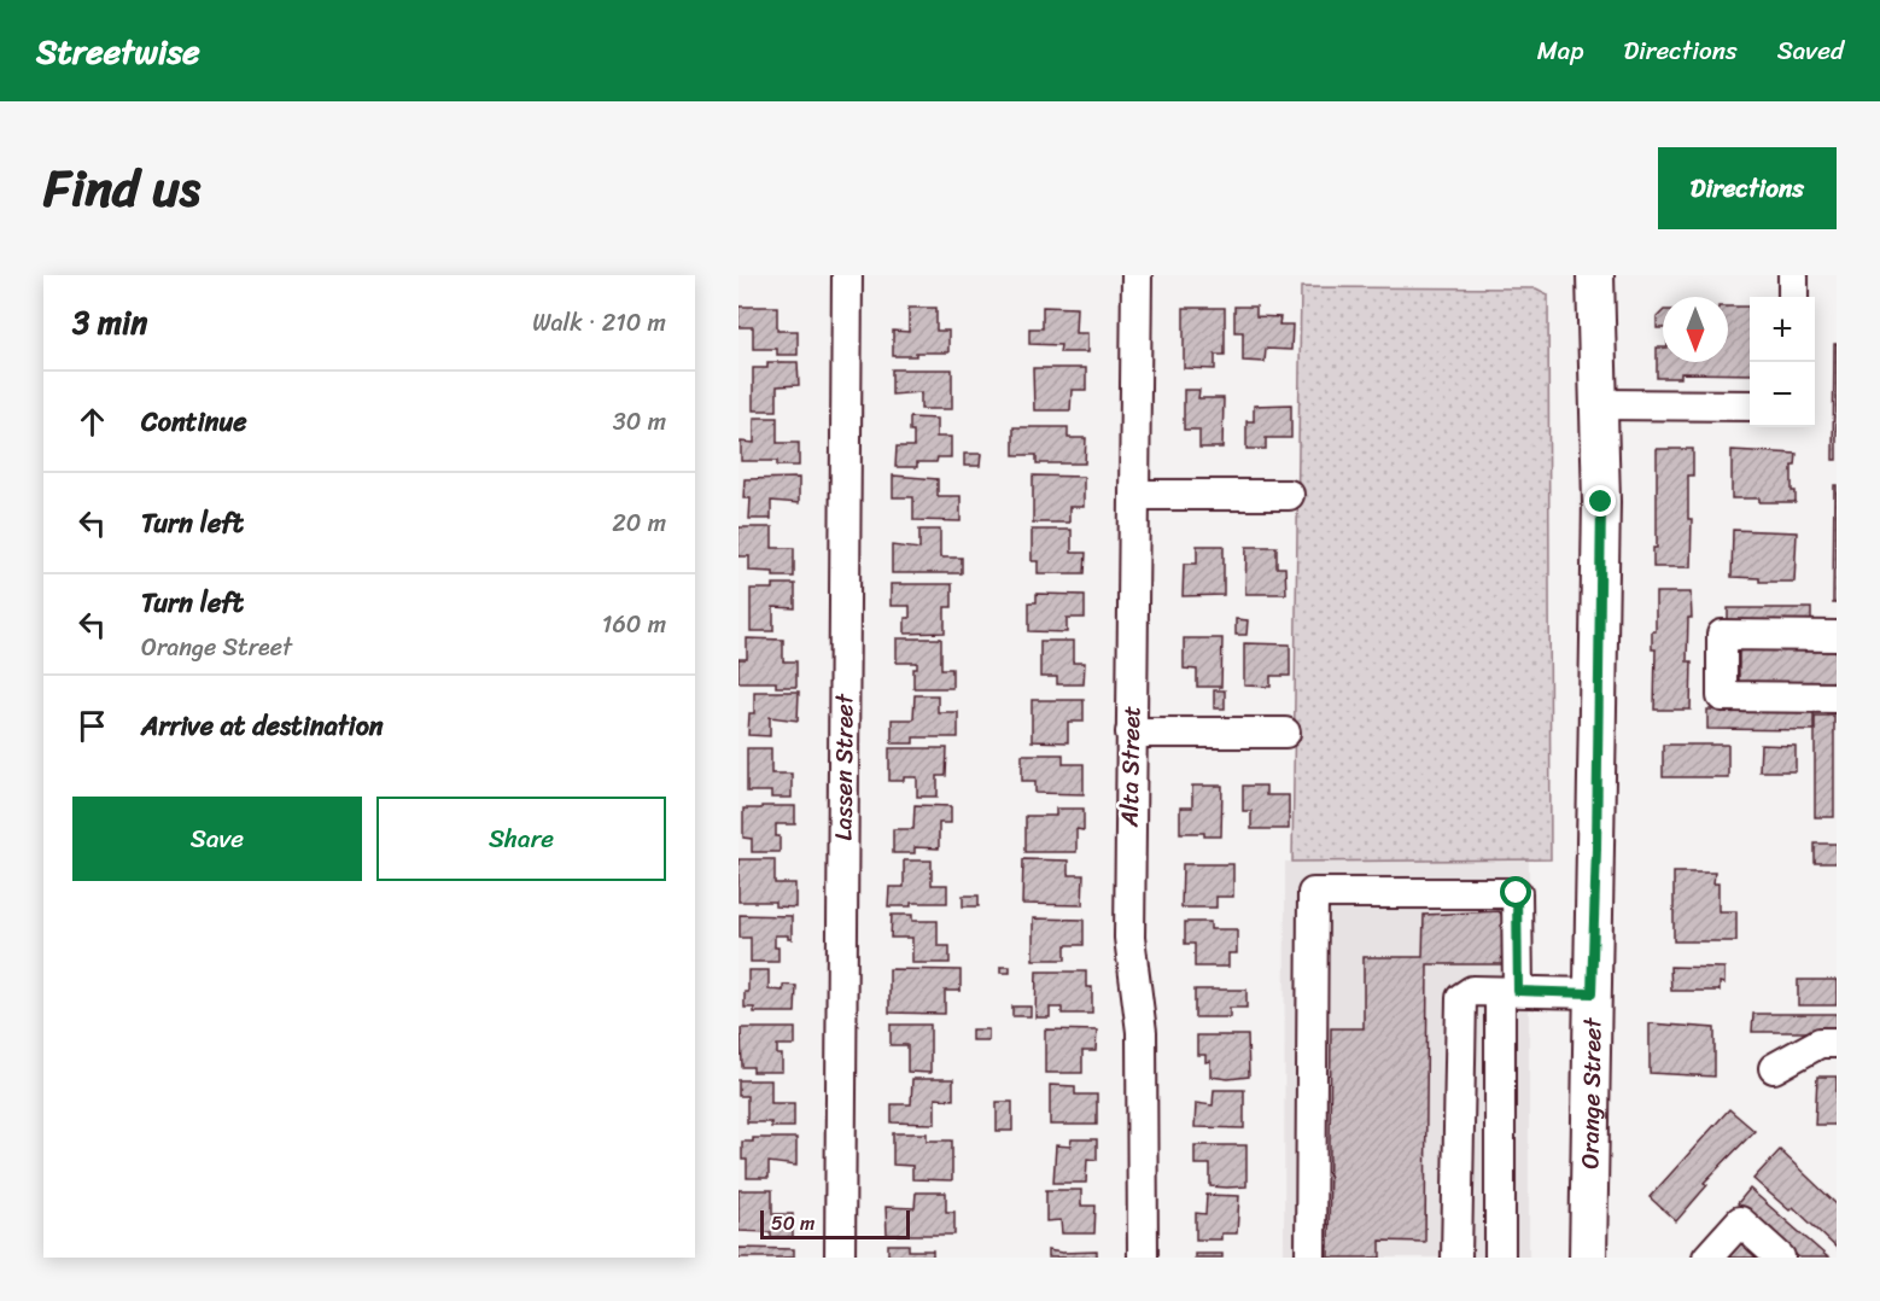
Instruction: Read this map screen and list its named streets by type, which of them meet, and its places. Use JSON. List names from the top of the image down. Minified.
{"streets":{"main road":["Orange Street"],"street":["Lassen Street","Alta Street"]},"scale_bar":"50 m","north":"bottom","page":{"header":"Streetwise","nav":["Map","Directions","Saved"],"title":"Find us","buttons":["Directions",["Save","Share"]],"heading":["3 min","Walk · 210 m"],"map_buttons":["+","−"],"list":[["Continue","30 m"],["Turn left","20 m"],["Turn left","Orange Street","160 m"],"Arrive at destination"],"scale":"50 m"}}
